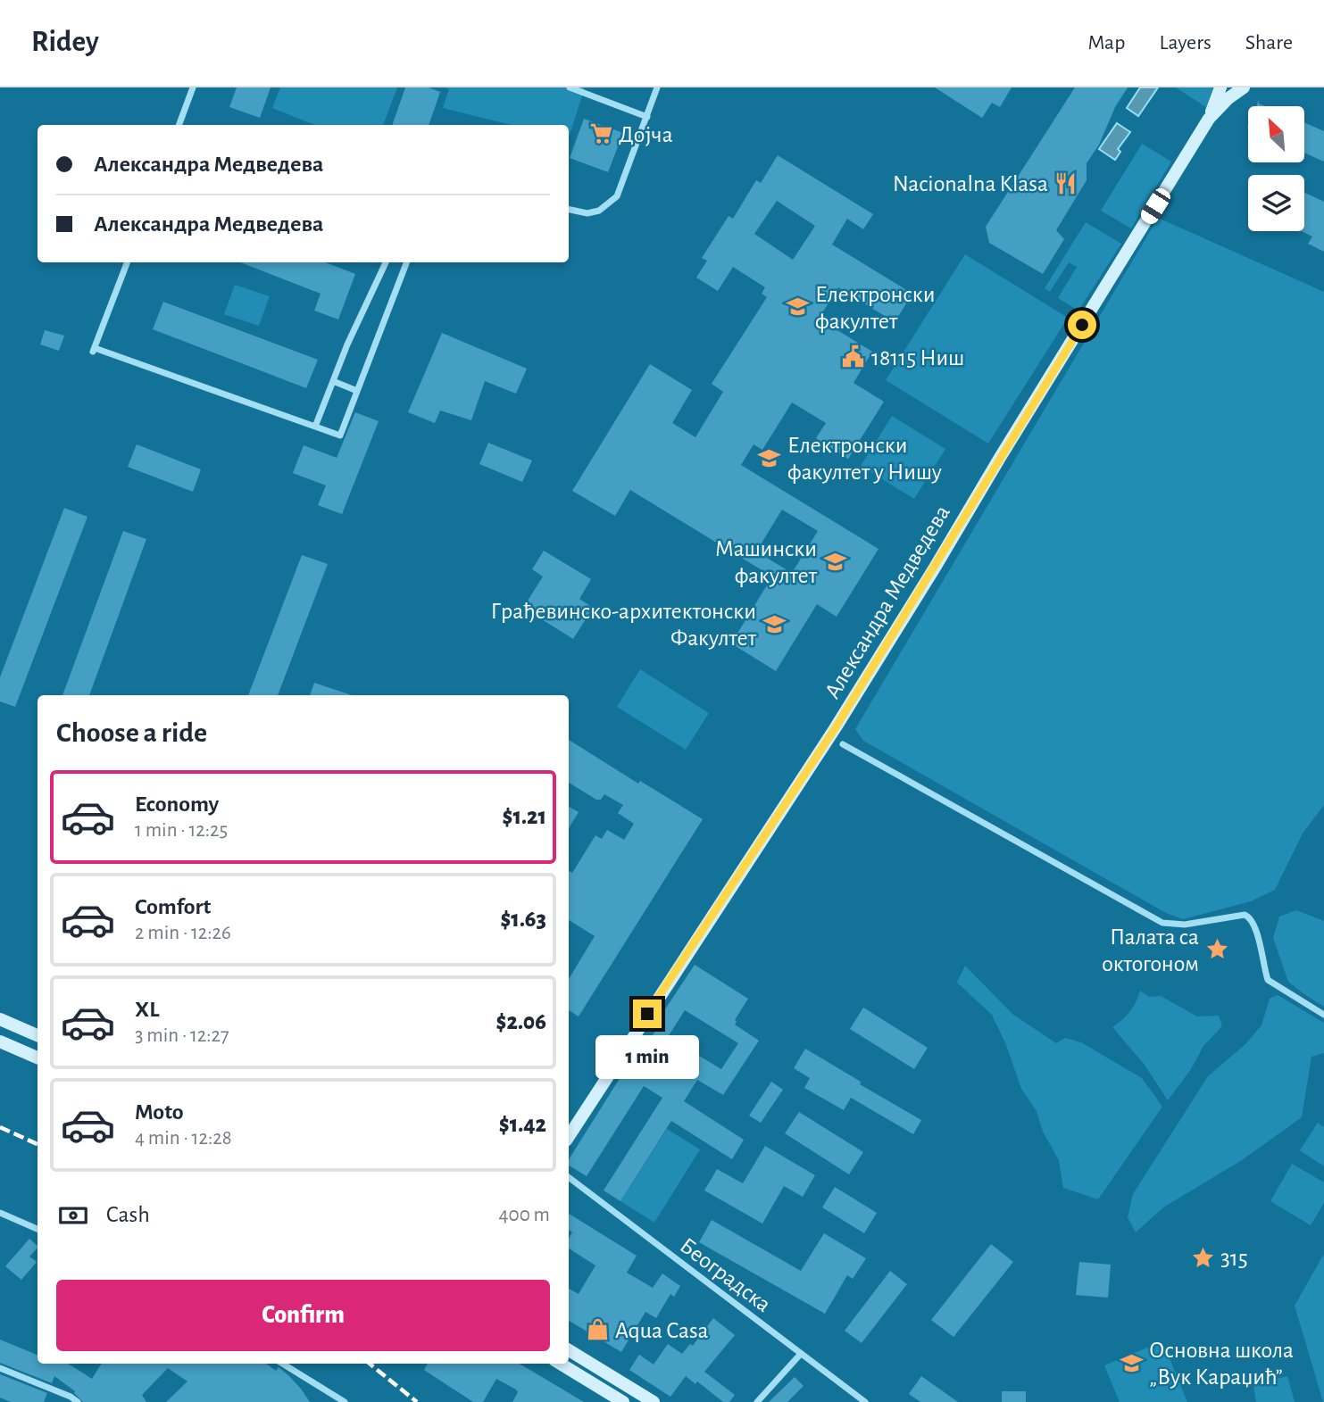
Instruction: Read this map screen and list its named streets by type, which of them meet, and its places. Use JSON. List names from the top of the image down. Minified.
{"streets":{"main road":["Александра Медведева"],"street":["Београдска"]},"places":{"supermarket":["Дојча"],"restaurant":["Nacionalna Klasa"],"school or university":["Електронски факултет","Електронски факултет у Нишу","Машински факултет","Грађевинско-архитектонски Факултет","Основна школа „Вук Караџић”"],"public building":["18115 Ниш"],"place":["Палата са октогоном","315"],"shop":["Aqua Casa"]},"north":"top left","page":{"header":"Ridey","nav":["Map","Layers","Share"],"banner":["Александра Медведева","Александра Медведева"],"heading":"Choose a ride","list":[{"name":"Economy","note":"1 min · 12:25","value":"$1.21"},{"name":"Comfort","note":"2 min · 12:26","value":"$1.63"},{"name":"XL","note":"3 min · 12:27","value":"$2.06"},{"name":"Moto","note":"4 min · 12:28","value":"$1.42"}],"bubble":"1 min","pay":["Cash","400 m"],"buttons":"Confirm"}}
